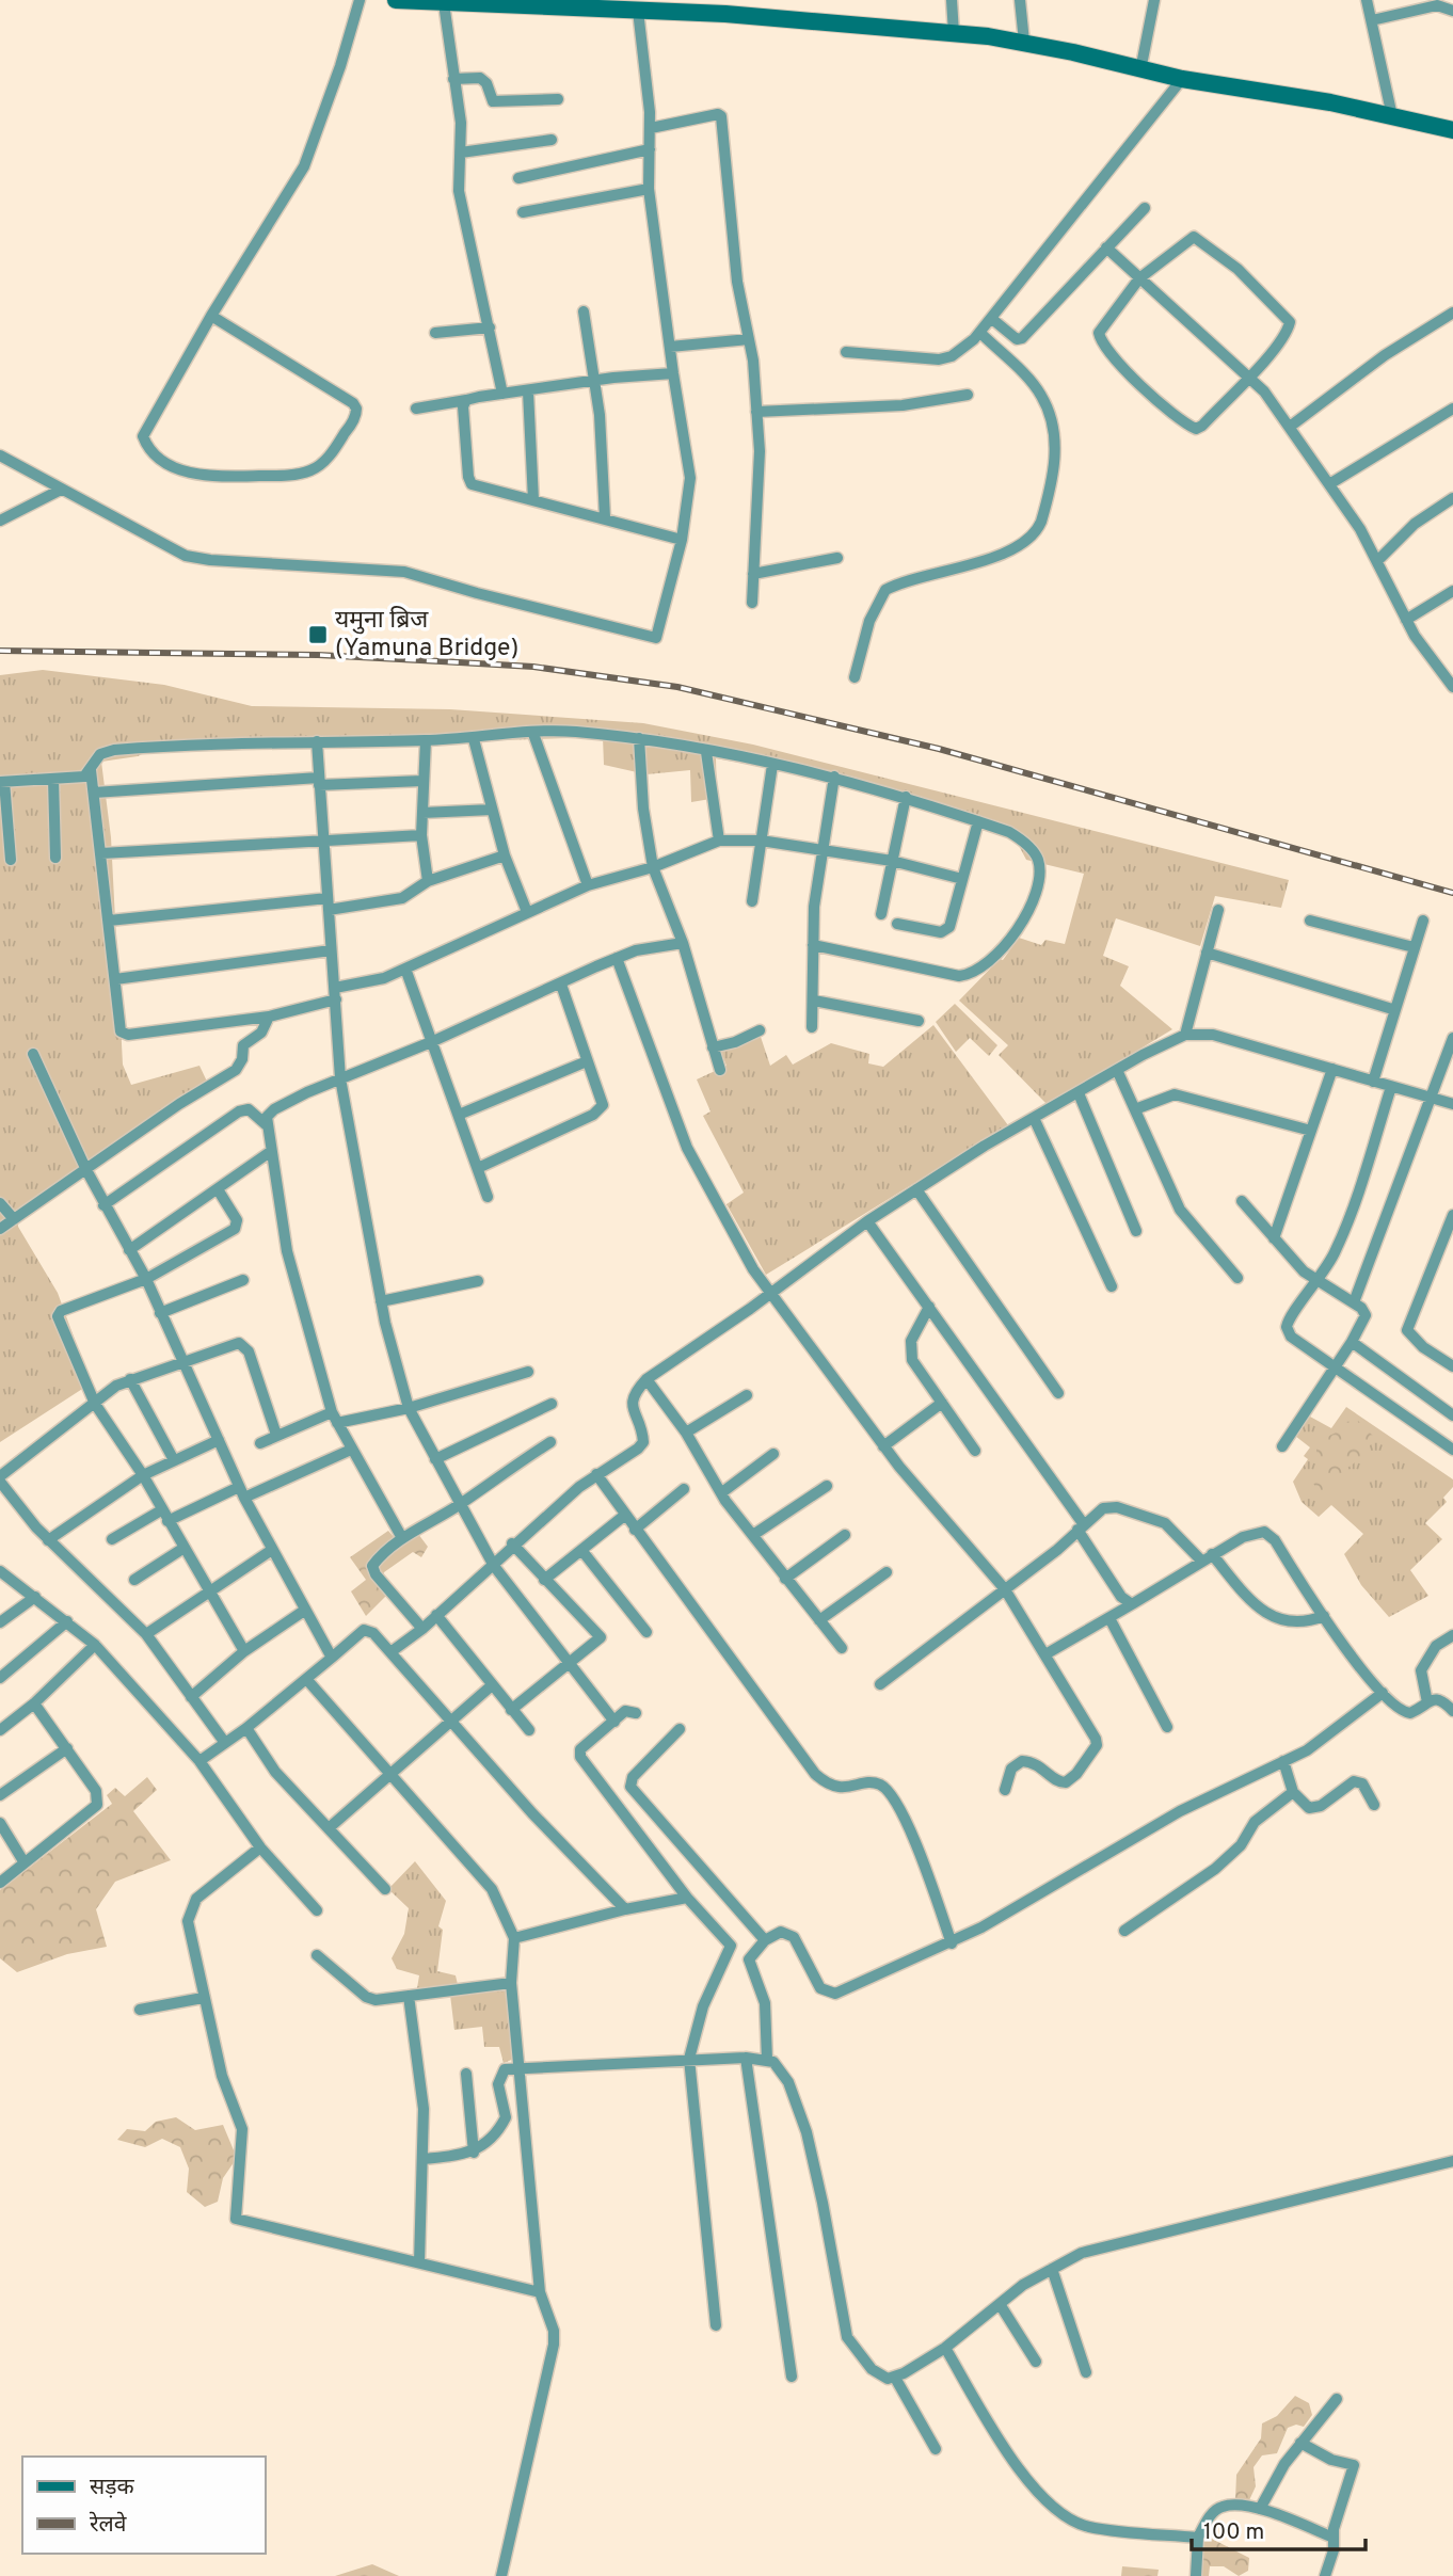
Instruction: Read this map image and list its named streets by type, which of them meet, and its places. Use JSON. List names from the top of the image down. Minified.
{"places":{"transit":["यमुना ब्रिज (Yamuna Bridge)"]},"legend":["सड़क","रेलवे"],"scale_bar":"100 m"}
